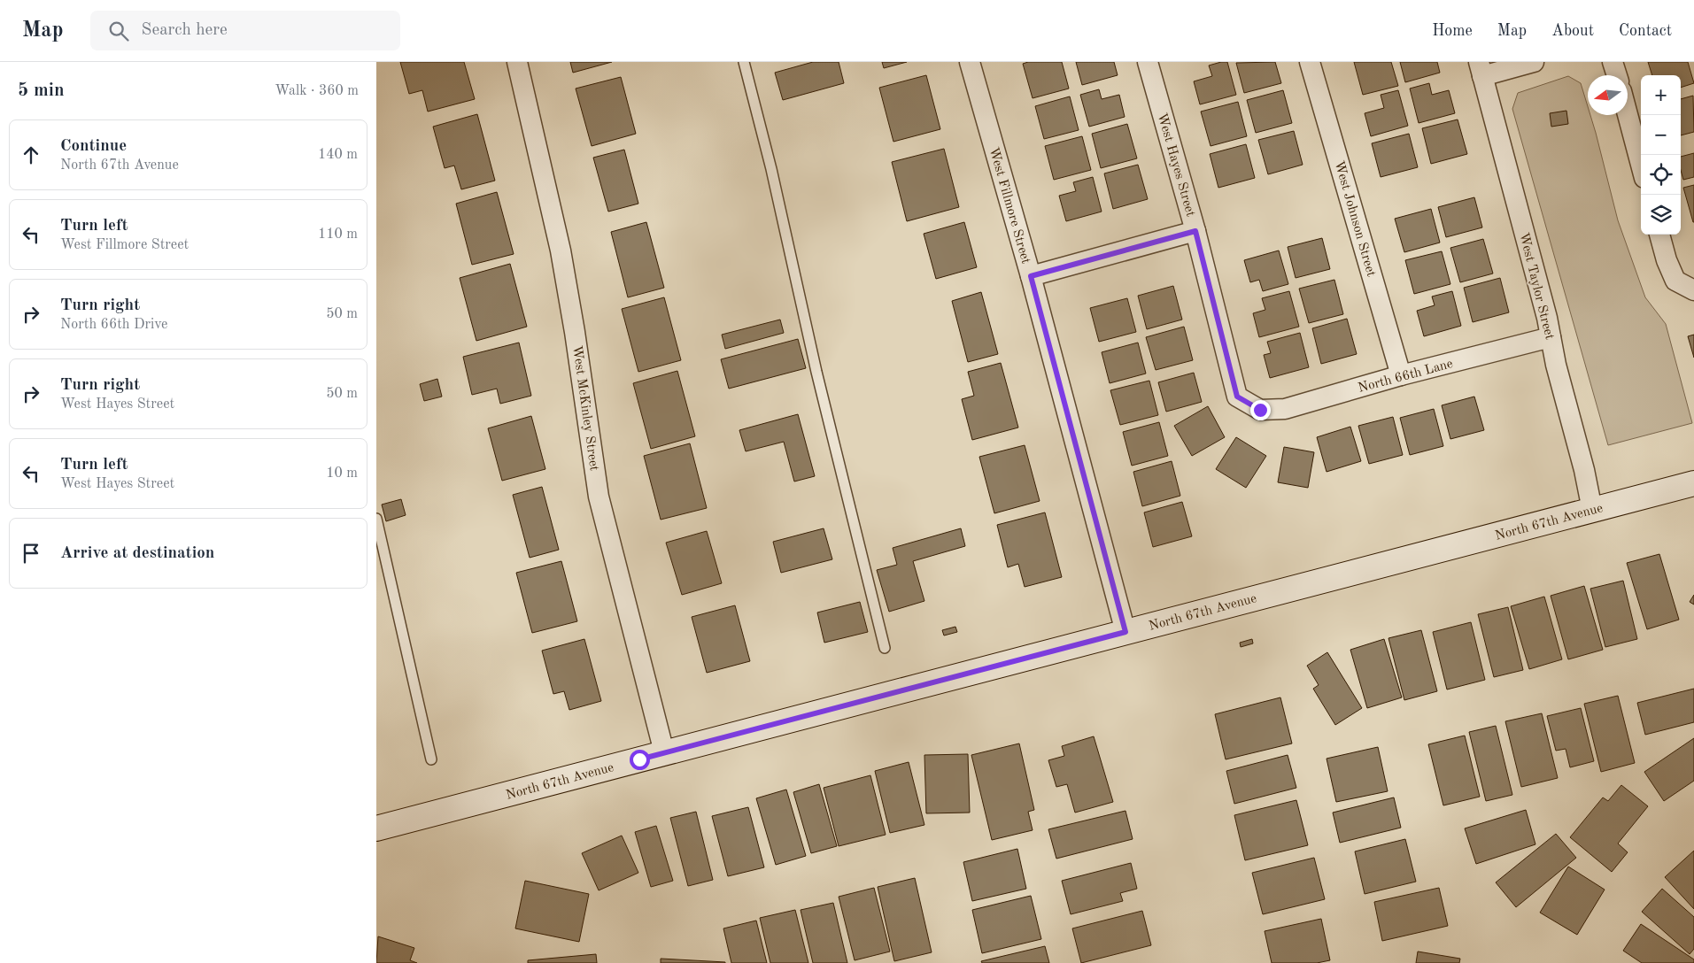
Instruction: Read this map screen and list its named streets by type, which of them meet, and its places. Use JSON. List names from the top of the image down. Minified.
{"streets":{"main road":["North 67th Avenue"],"street":["West Hayes Street","West Fillmore Street","West Johnson Street","West Taylor Street","North 66th Lane","West McKinley Street"]},"crossings":[["West Hayes Street","North 66th Lane"],["West Fillmore Street","North 67th Avenue"],["West Johnson Street","North 66th Lane"],["West Taylor Street","North 66th Lane"],["West Taylor Street","North 67th Avenue"],["West McKinley Street","North 67th Avenue"]],"north":"left","page":{"header":"Map","search":"Search here","nav":["Home","Map","About","Contact"],"heading":["5 min","Walk · 360 m"],"map_buttons":["+","−"],"list":[["Continue","North 67th Avenue","140 m"],["Turn left","West Fillmore Street","110 m"],["Turn right","North 66th Drive","50 m"],["Turn right","West Hayes Street","50 m"],["Turn left","West Hayes Street","10 m"],"Arrive at destination"]}}
